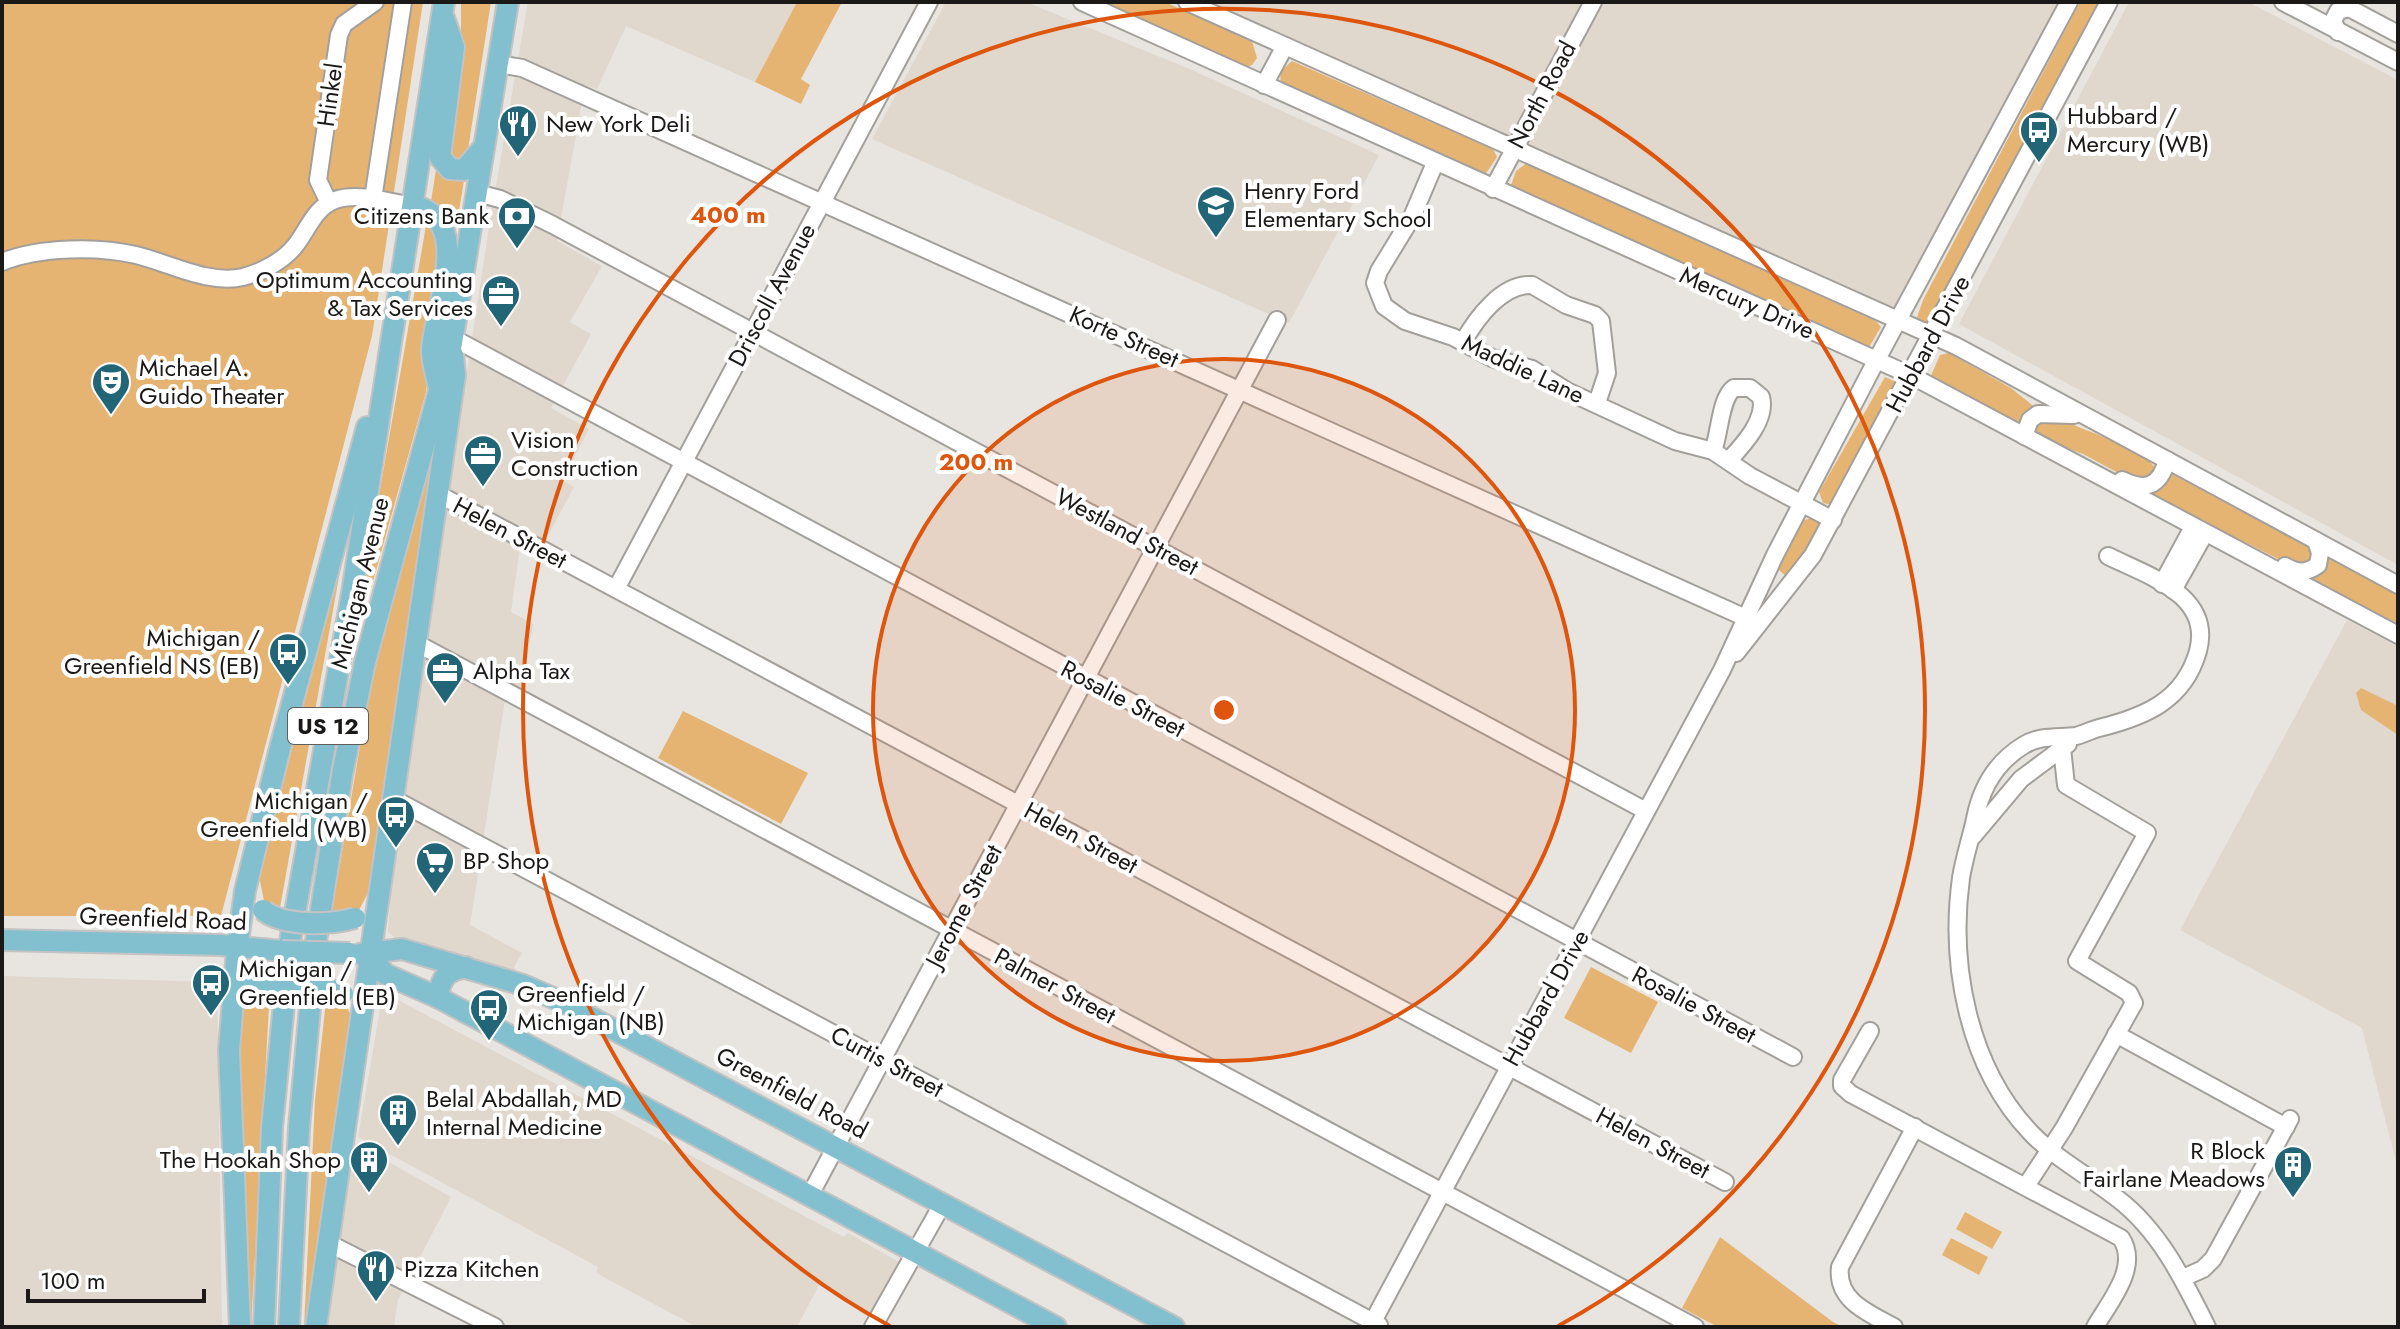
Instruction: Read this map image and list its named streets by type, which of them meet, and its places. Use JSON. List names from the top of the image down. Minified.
{"streets":{"main road":["Michigan Avenue","US 12","Greenfield Road"],"street":["Hinkel","North Road","Driscoll Avenue","Mercury Drive","Korte Street","Hubbard Drive","Maddie Lane","Westland Street","Helen Street","Rosalie Street","Jerome Street","Palmer Street","Curtis Street"]},"crossings":[["North Road","Mercury Drive"],["Driscoll Avenue","Korte Street"],["Driscoll Avenue","Westland Street"],["Driscoll Avenue","Helen Street"],["Driscoll Avenue","Rosalie Street"],["Mercury Drive","Hubbard Drive"],["Mercury Drive","Maddie Lane"],["Korte Street","Hubbard Drive"],["Korte Street","Michigan Avenue"],["Korte Street","Jerome Street"],["Hubbard Drive","Maddie Lane"],["Hubbard Drive","Westland Street"],["Hubbard Drive","Helen Street"],["Hubbard Drive","Rosalie Street"],["Hubbard Drive","Palmer Street"],["Hubbard Drive","Curtis Street"],["Westland Street","Michigan Avenue"],["Westland Street","Jerome Street"],["Helen Street","Jerome Street"],["Michigan Avenue","Rosalie Street"],["Rosalie Street","Jerome Street"],["Jerome Street","Greenfield Road"],["Jerome Street","Palmer Street"],["Jerome Street","Curtis Street"]],"places":{"restaurant":["New York Deli","Pizza Kitchen"],"bus stop":["Hubbard / Mercury (WB)","Michigan / Greenfield NS (EB)","Michigan / Greenfield (WB)","Michigan / Greenfield (EB)","Greenfield / Michigan (NB)"],"school or university":["Henry Ford Elementary School"],"bank":["Citizens Bank"],"office":["Optimum Accounting & Tax Services","Vision Construction","Alpha Tax"],"theatre":["Michael A. Guido Theater"],"supermarket":["BP Shop"],"building":["Belal Abdallah, MD Internal Medicine","The Hookah Shop","R Block Fairlane Meadows"]},"scale_bar":"100 m","rings":["400 m","200 m"]}
